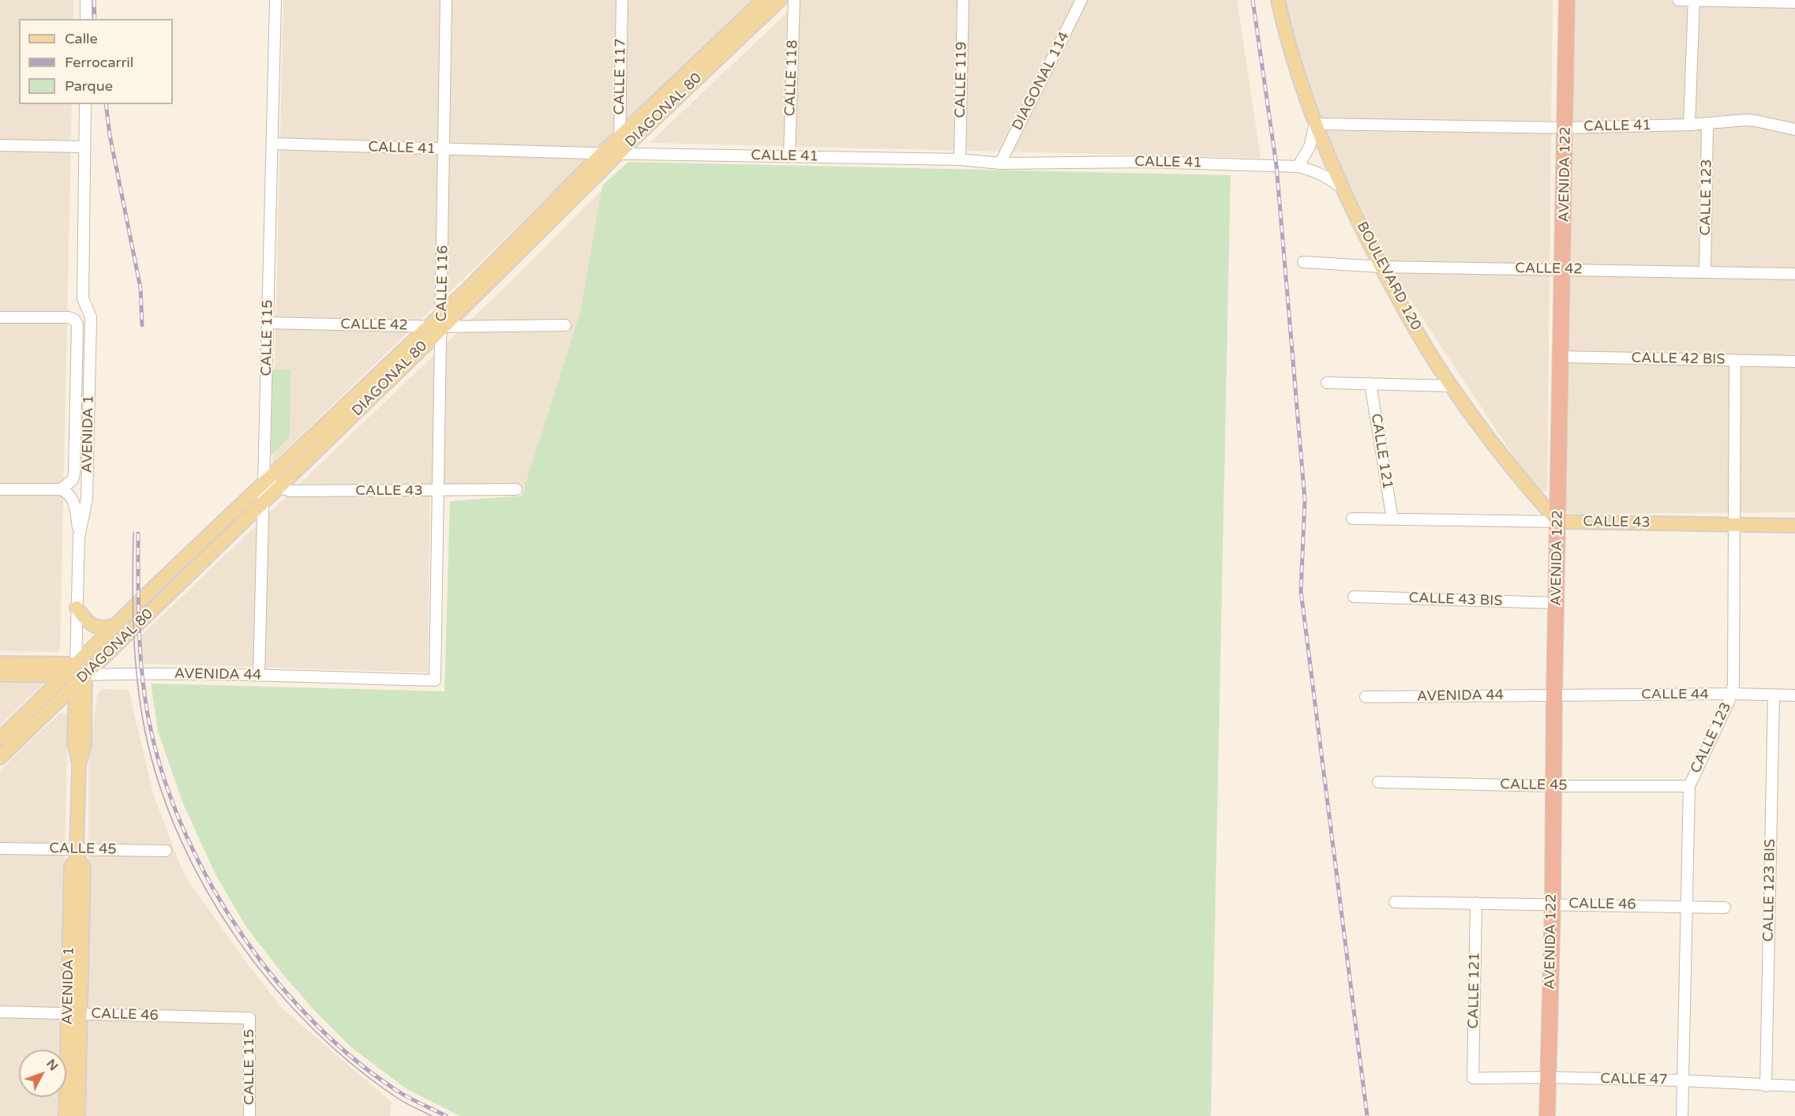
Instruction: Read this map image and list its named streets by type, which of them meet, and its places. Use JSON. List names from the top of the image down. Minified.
{"streets":{"highway":["AVENIDA 122"],"main road":["DIAGONAL 80","BOULEVARD 120","AVENIDA 1","CALLE 43","AVENIDA 44"],"street":["CALLE 117","CALLE 118","CALLE 119","DIAGONAL 114","CALLE 41","CALLE 123","CALLE 42","CALLE 116","CALLE 115","CALLE 42 BIS","CALLE 121","CALLE 43 BIS","CALLE 44","CALLE 45","CALLE 123 BIS","CALLE 46","CALLE 47"]},"crossings":[["CALLE 117","DIAGONAL 80"],["CALLE 117","CALLE 41"],["CALLE 118","CALLE 41"],["CALLE 119","CALLE 41"],["DIAGONAL 114","CALLE 41"],["DIAGONAL 80","CALLE 41"],["DIAGONAL 80","CALLE 42"],["DIAGONAL 80","CALLE 116"],["DIAGONAL 80","CALLE 115"],["DIAGONAL 80","AVENIDA 1"],["DIAGONAL 80","CALLE 43"],["DIAGONAL 80","AVENIDA 44"],["CALLE 41","AVENIDA 122"],["CALLE 41","CALLE 123"],["CALLE 41","BOULEVARD 120"],["CALLE 41","CALLE 116"],["CALLE 41","CALLE 115"],["AVENIDA 122","CALLE 42"],["AVENIDA 122","BOULEVARD 120"],["AVENIDA 122","CALLE 42 BIS"],["AVENIDA 122","CALLE 43"],["AVENIDA 122","CALLE 43 BIS"],["AVENIDA 122","AVENIDA 44"],["AVENIDA 122","CALLE 44"],["AVENIDA 122","CALLE 45"],["AVENIDA 122","CALLE 46"],["AVENIDA 122","CALLE 47"],["CALLE 123","CALLE 42"],["CALLE 123","CALLE 42 BIS"],["CALLE 123","CALLE 43"],["CALLE 123","CALLE 44"],["CALLE 123","CALLE 45"],["CALLE 123","CALLE 46"],["CALLE 123","CALLE 47"],["CALLE 42","BOULEVARD 120"],["CALLE 42","CALLE 116"],["CALLE 42","CALLE 115"],["BOULEVARD 120","CALLE 43"],["CALLE 116","CALLE 43"],["CALLE 116","AVENIDA 44"],["CALLE 115","CALLE 43"],["CALLE 115","AVENIDA 44"],["CALLE 115","CALLE 46"],["AVENIDA 1","AVENIDA 44"],["AVENIDA 1","CALLE 45"],["AVENIDA 1","CALLE 46"],["CALLE 121","CALLE 43"],["CALLE 121","CALLE 46"],["CALLE 121","CALLE 47"],["AVENIDA 44","CALLE 44"],["CALLE 44","CALLE 123 BIS"],["CALLE 123 BIS","CALLE 47"]],"legend":["Calle","Ferrocarril","Parque"],"north":"top right"}
